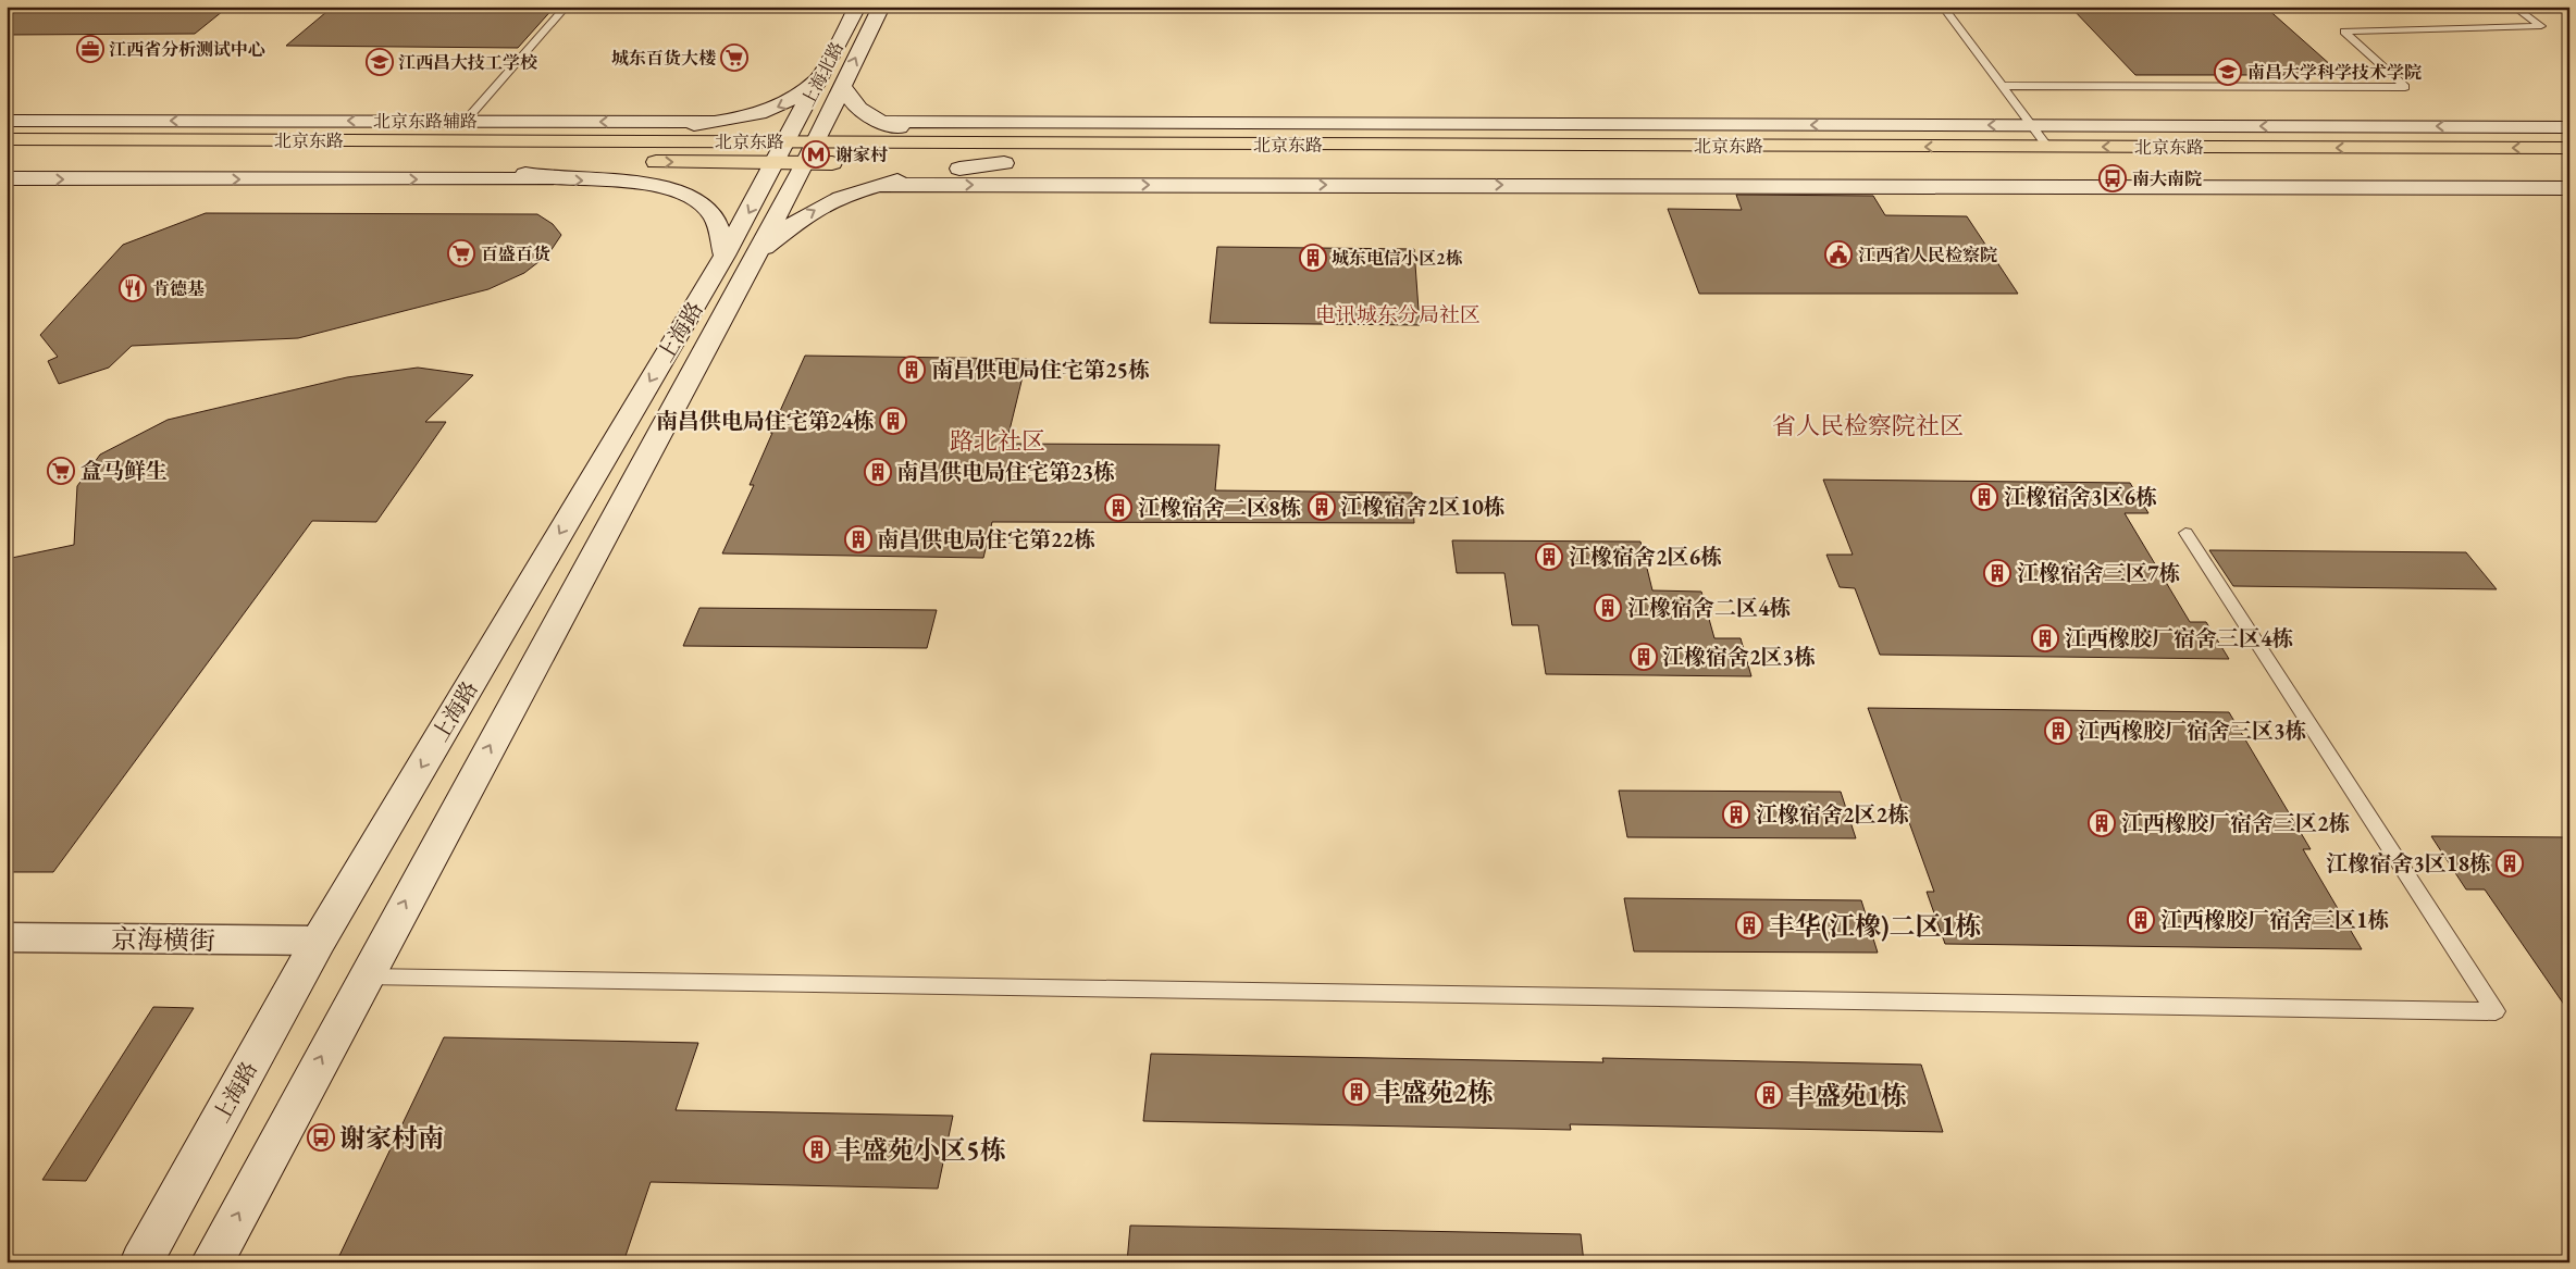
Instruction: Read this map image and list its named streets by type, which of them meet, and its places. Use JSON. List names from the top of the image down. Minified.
{"streets":{"main road":["上海北路","北京东路辅路","北京东路","上海路"],"street":["京海横街"]},"crossings":[["上海北路","北京东路"],["上海北路","上海路"],["北京东路","上海路"],["上海路","京海横街"]],"districts":["电讯城东分局社区","省人民检察院社区","路北社区"],"places":{"office":["江西省分析测试中心"],"supermarket":["城东百货大楼","百盛百货","盒马鲜生"],"school or university":["江西昌大技工学校","南昌大学科学技术学院"],"metro station":["谢家村"],"bus stop":["南大南院","谢家村南"],"public building":["江西省人民检察院"],"building":["城东电信小区2栋","南昌供电局住宅第25栋","南昌供电局住宅第24栋","南昌供电局住宅第23栋","江橡宿舍3区6栋","江橡宿舍2区10栋","江橡宿舍二区8栋","南昌供电局住宅第22栋","江橡宿舍2区6栋","江橡宿舍三区7栋","江橡宿舍二区4栋","江西橡胶厂宿舍三区4栋","江橡宿舍2区3栋","江西橡胶厂宿舍三区3栋","江橡宿舍2区2栋","江西橡胶厂宿舍三区2栋","江橡宿舍3区18栋","江西橡胶厂宿舍三区1栋","丰华(江橡)二区1栋","丰盛苑2栋","丰盛苑1栋","丰盛苑小区5栋"],"restaurant":["肯德基"]}}
